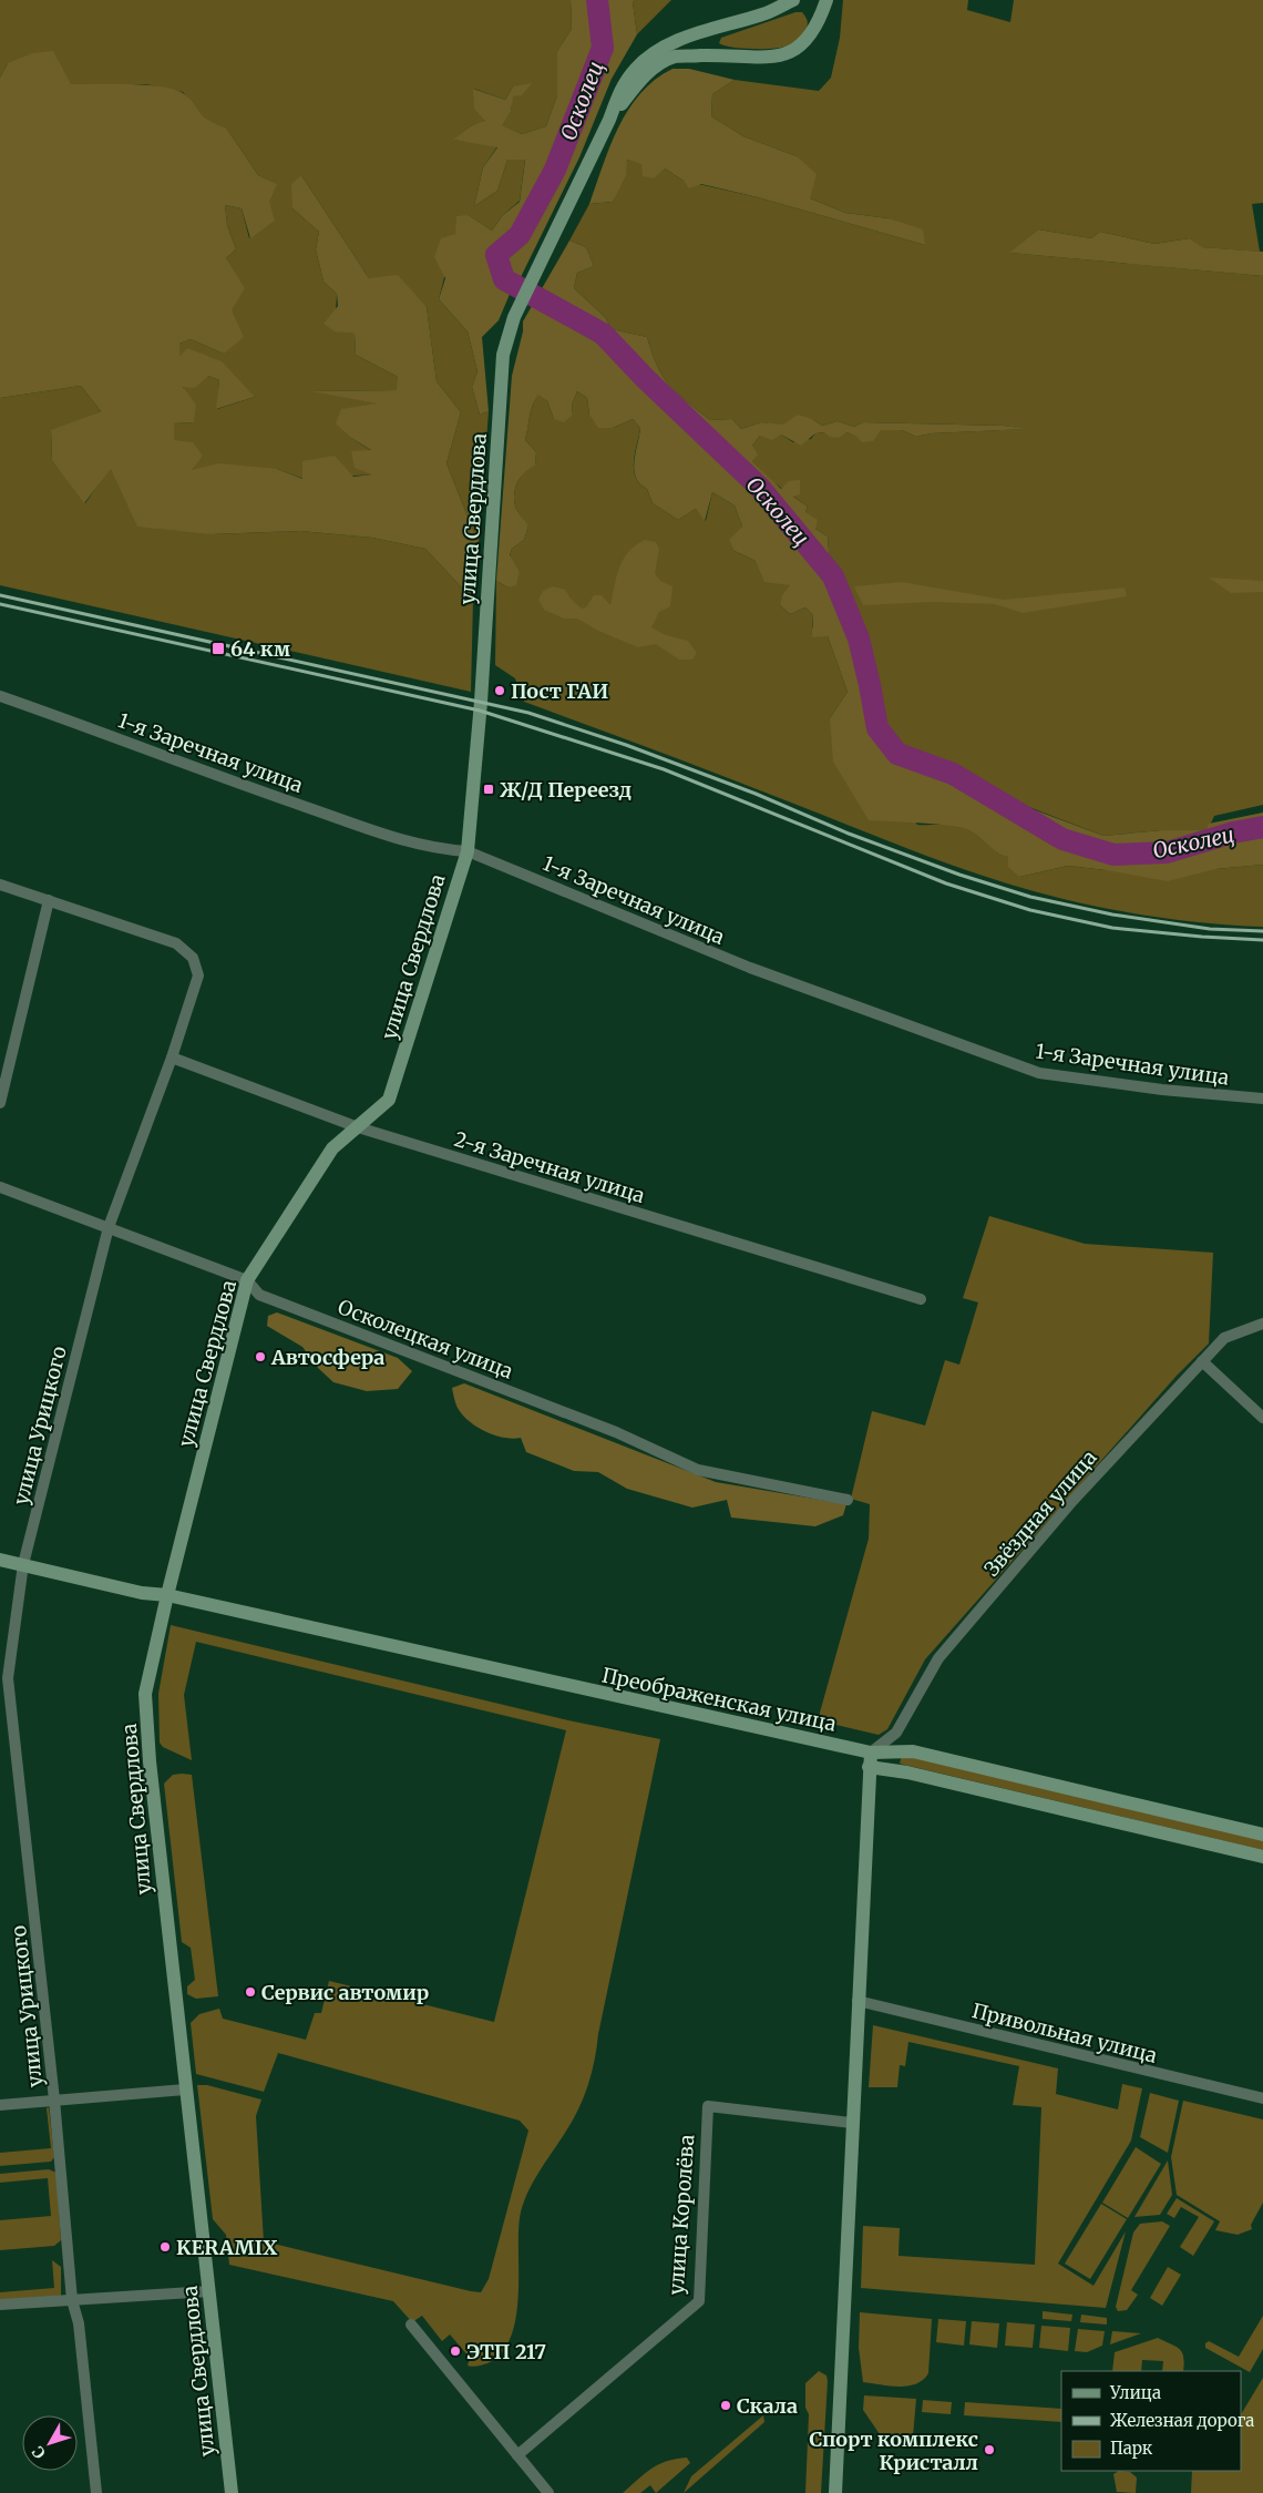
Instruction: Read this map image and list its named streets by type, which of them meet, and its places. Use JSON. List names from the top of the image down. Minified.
{"streets":{"main road":["улица Свердлова","Преображенская улица"],"street":["1-я Заречная улица","2-я Заречная улица","Осколецкая улица","улица Урицкого","Звёздная улица","Привольная улица","улица Королёва"]},"crossings":[["улица Свердлова","1-я Заречная улица"],["улица Свердлова","2-я Заречная улица"],["улица Свердлова","Осколецкая улица"],["улица Свердлова","Преображенская улица"],["2-я Заречная улица","улица Урицкого"],["Осколецкая улица","улица Урицкого"],["улица Урицкого","Преображенская улица"],["Звёздная улица","Преображенская улица"]],"water":["Осколец"],"places":{"transit":["64 км","Ж/Д Переезд"],"other":["Пост ГАИ","Автосфера","Сервис автомир","KERAMIX","ЭТП 217","Скала","Спорт комплекс Кристалл"]},"legend":["Улица","Железная дорога","Парк"],"north":"bottom left"}
